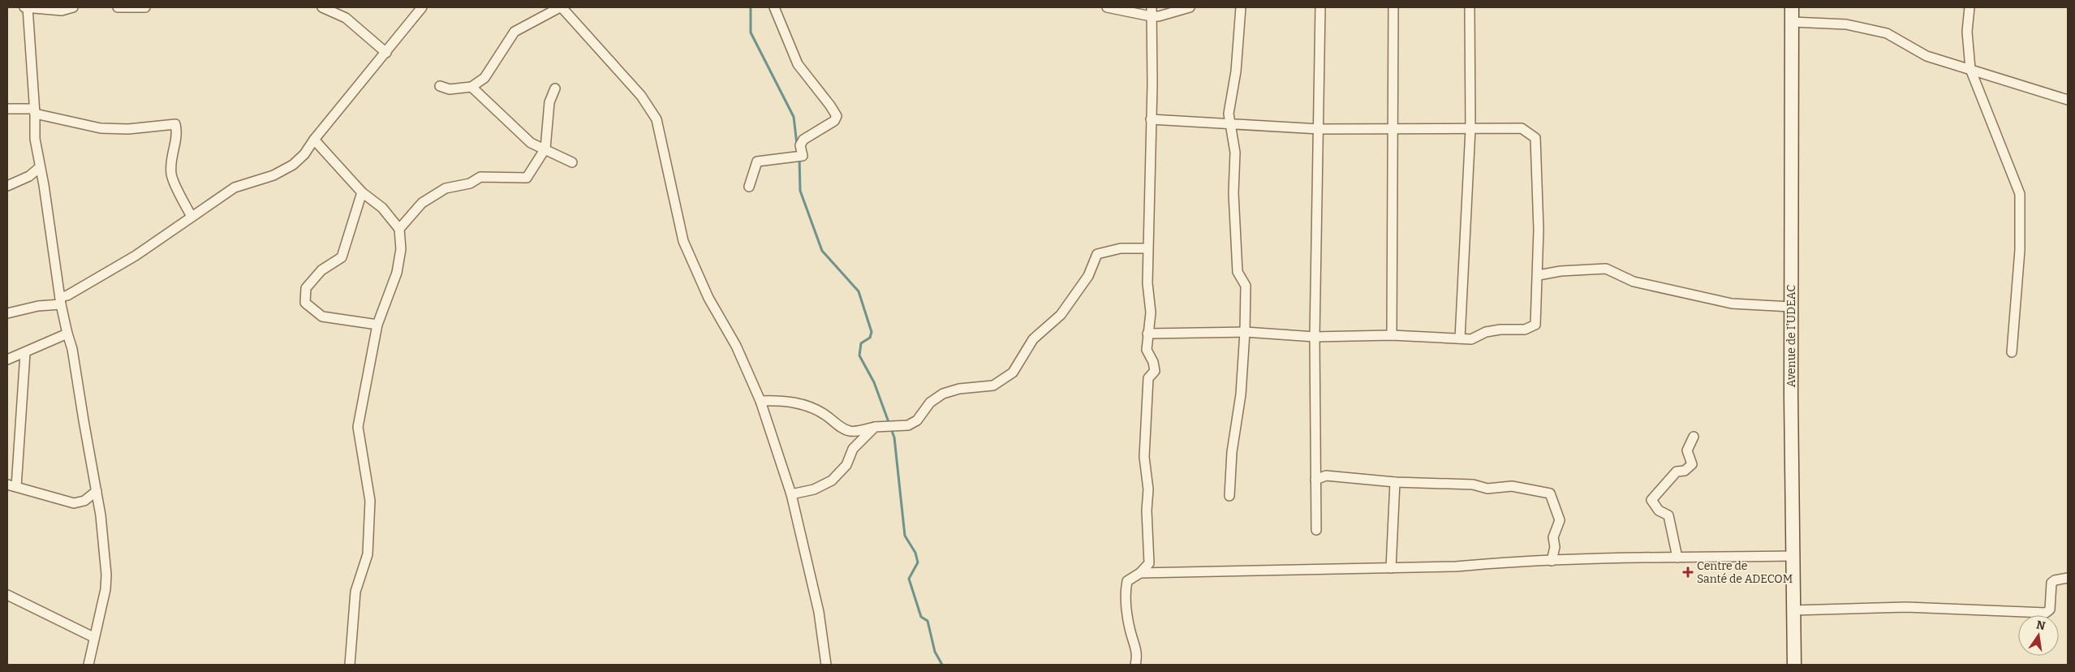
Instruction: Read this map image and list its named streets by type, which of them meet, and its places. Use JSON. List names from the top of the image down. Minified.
{"streets":{"main road":["Avenue de I'UDEAC"]},"places":{"health":["Centre de Santé de ADECOM"]},"north":"top"}
